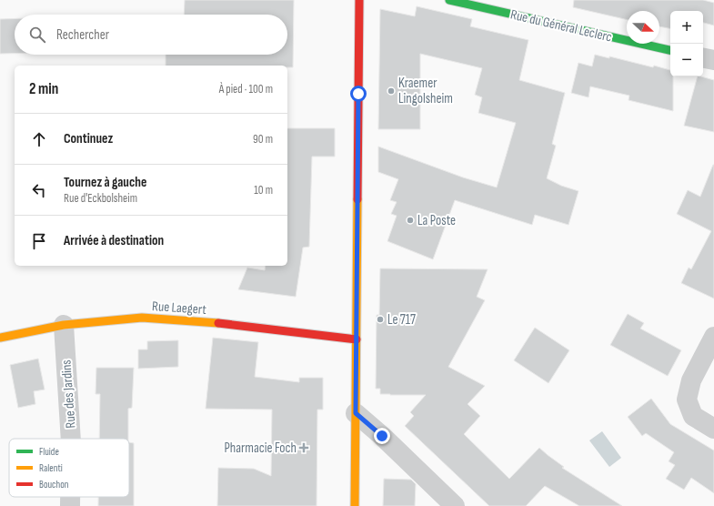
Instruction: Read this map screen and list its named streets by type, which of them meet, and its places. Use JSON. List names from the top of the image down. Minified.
{"streets":{"street":["Rue du Général Leclerc","Rue Laegert","Rue des Jardins"]},"crossings":[["Rue Laegert","Rue des Jardins"]],"places":{"other":["Kraemer Lingolsheim","La Poste","Le 717"],"health":["Pharmacie Foch"]},"legend":["Fluide","Ralenti","Bouchon"],"north":"right","page":{"map_buttons":["+","−"],"search":"Rechercher","heading":["2 min","À pied · 100 m"],"list":[["Continuez","90 m"],["Tournez à gauche","Rue d'Eckbolsheim","10 m"],"Arrivée à destination"]}}
